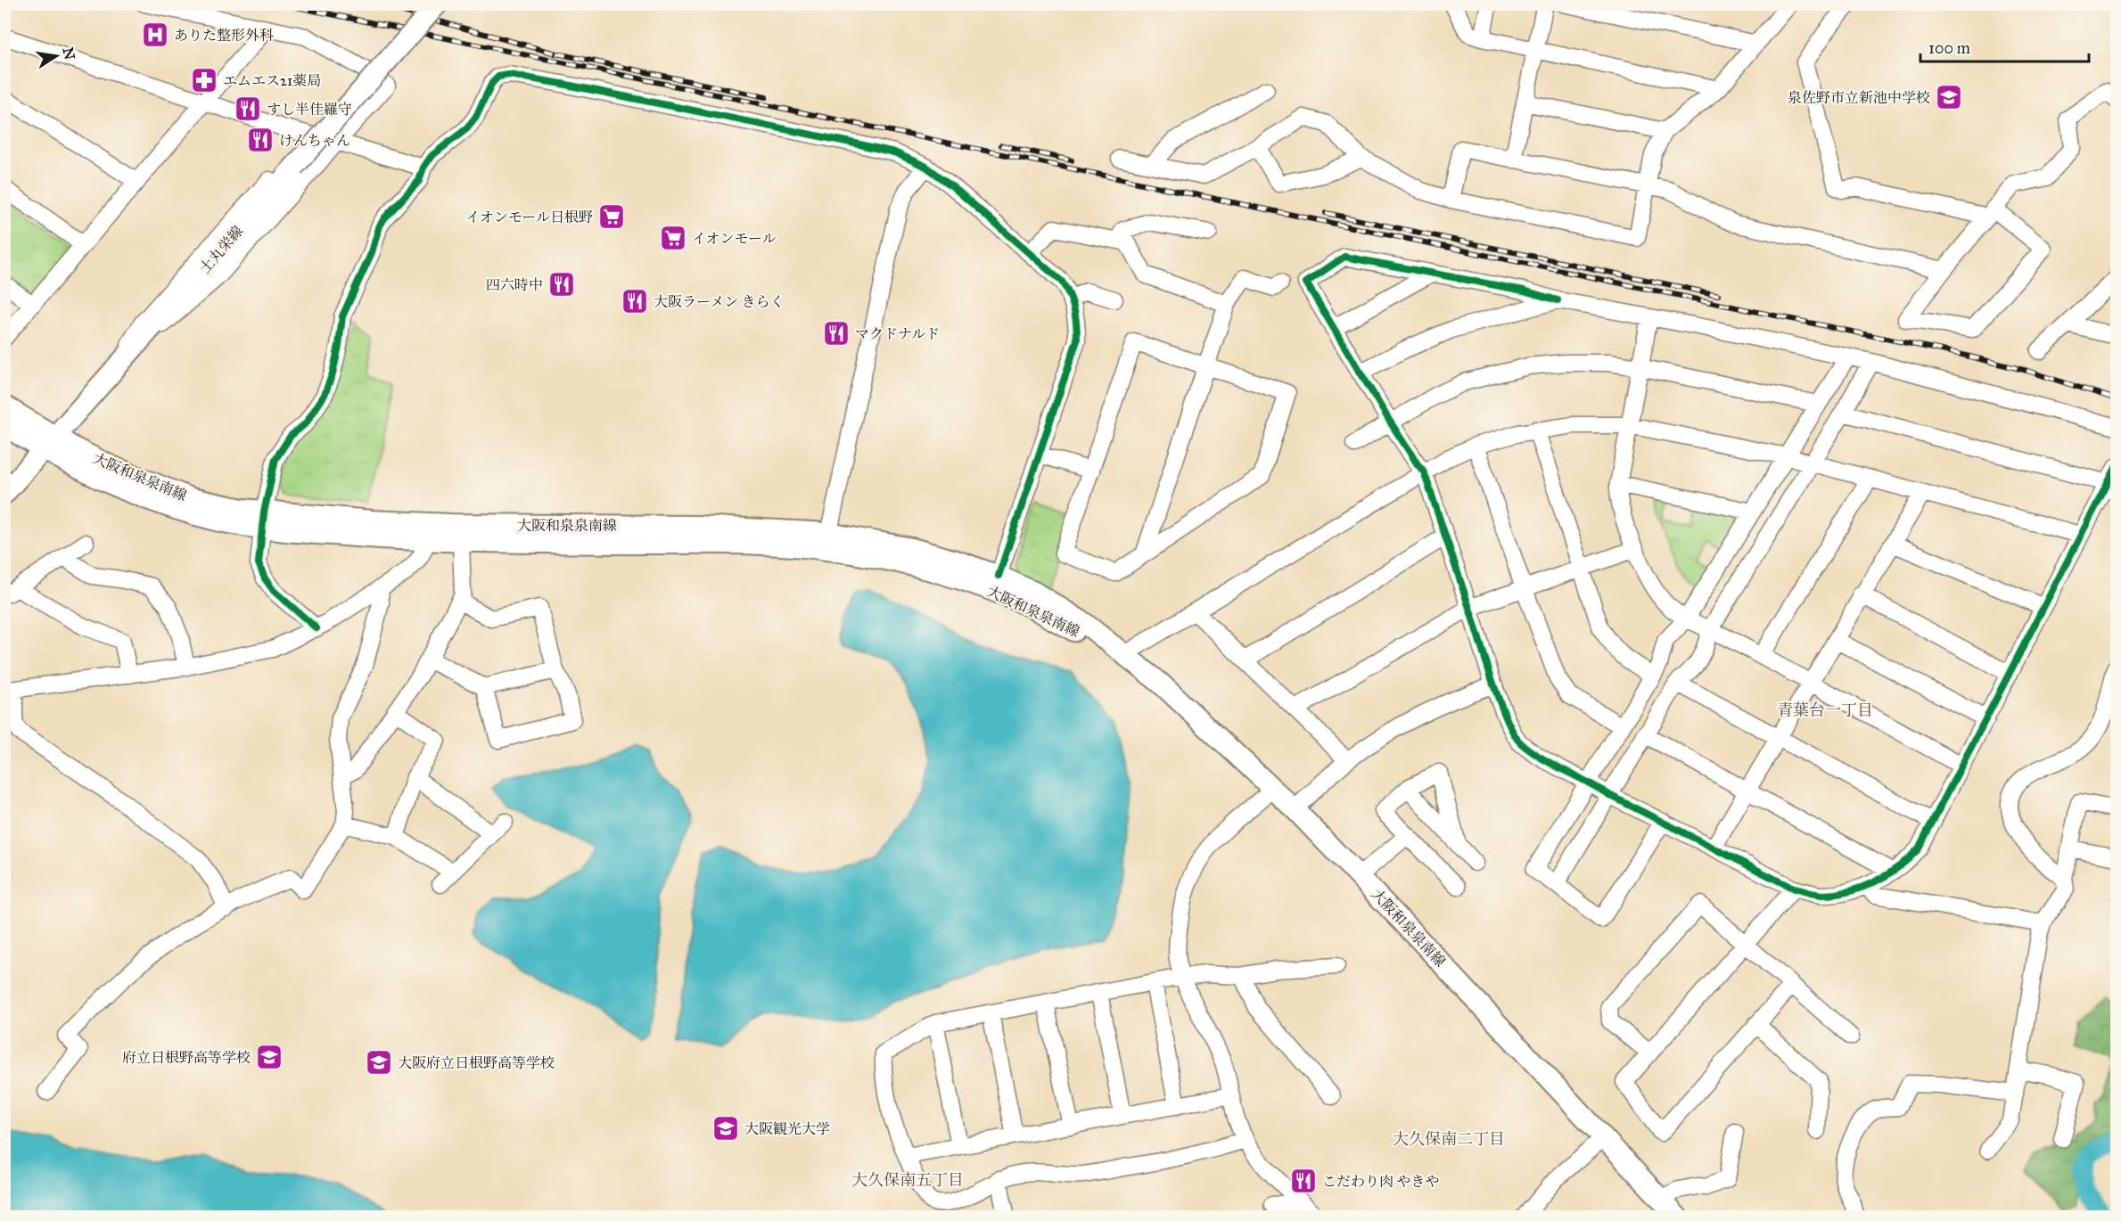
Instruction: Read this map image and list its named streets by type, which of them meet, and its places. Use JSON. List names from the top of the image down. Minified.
{"streets":{"main road":["土丸栄線","大阪和泉泉南線"]},"crossings":[["土丸栄線","大阪和泉泉南線"]],"districts":["青葉台一丁目","大久保南二丁目","大久保南五丁目"],"places":{"hospital":["ありた整形外科"],"pharmacy":["エムエス21薬局"],"school or university":["泉佐野市立新池中学校","府立日根野高等学校","大阪府立日根野高等学校","大阪観光大学"],"restaurant":["すし半佳羅守","けんちゃん","四六時中","大阪ラーメン きらく","マクドナルド","こだわり肉 やきや"],"supermarket":["イオンモール日根野","イオンモール"]},"scale_bar":"100 m","north":"right"}
